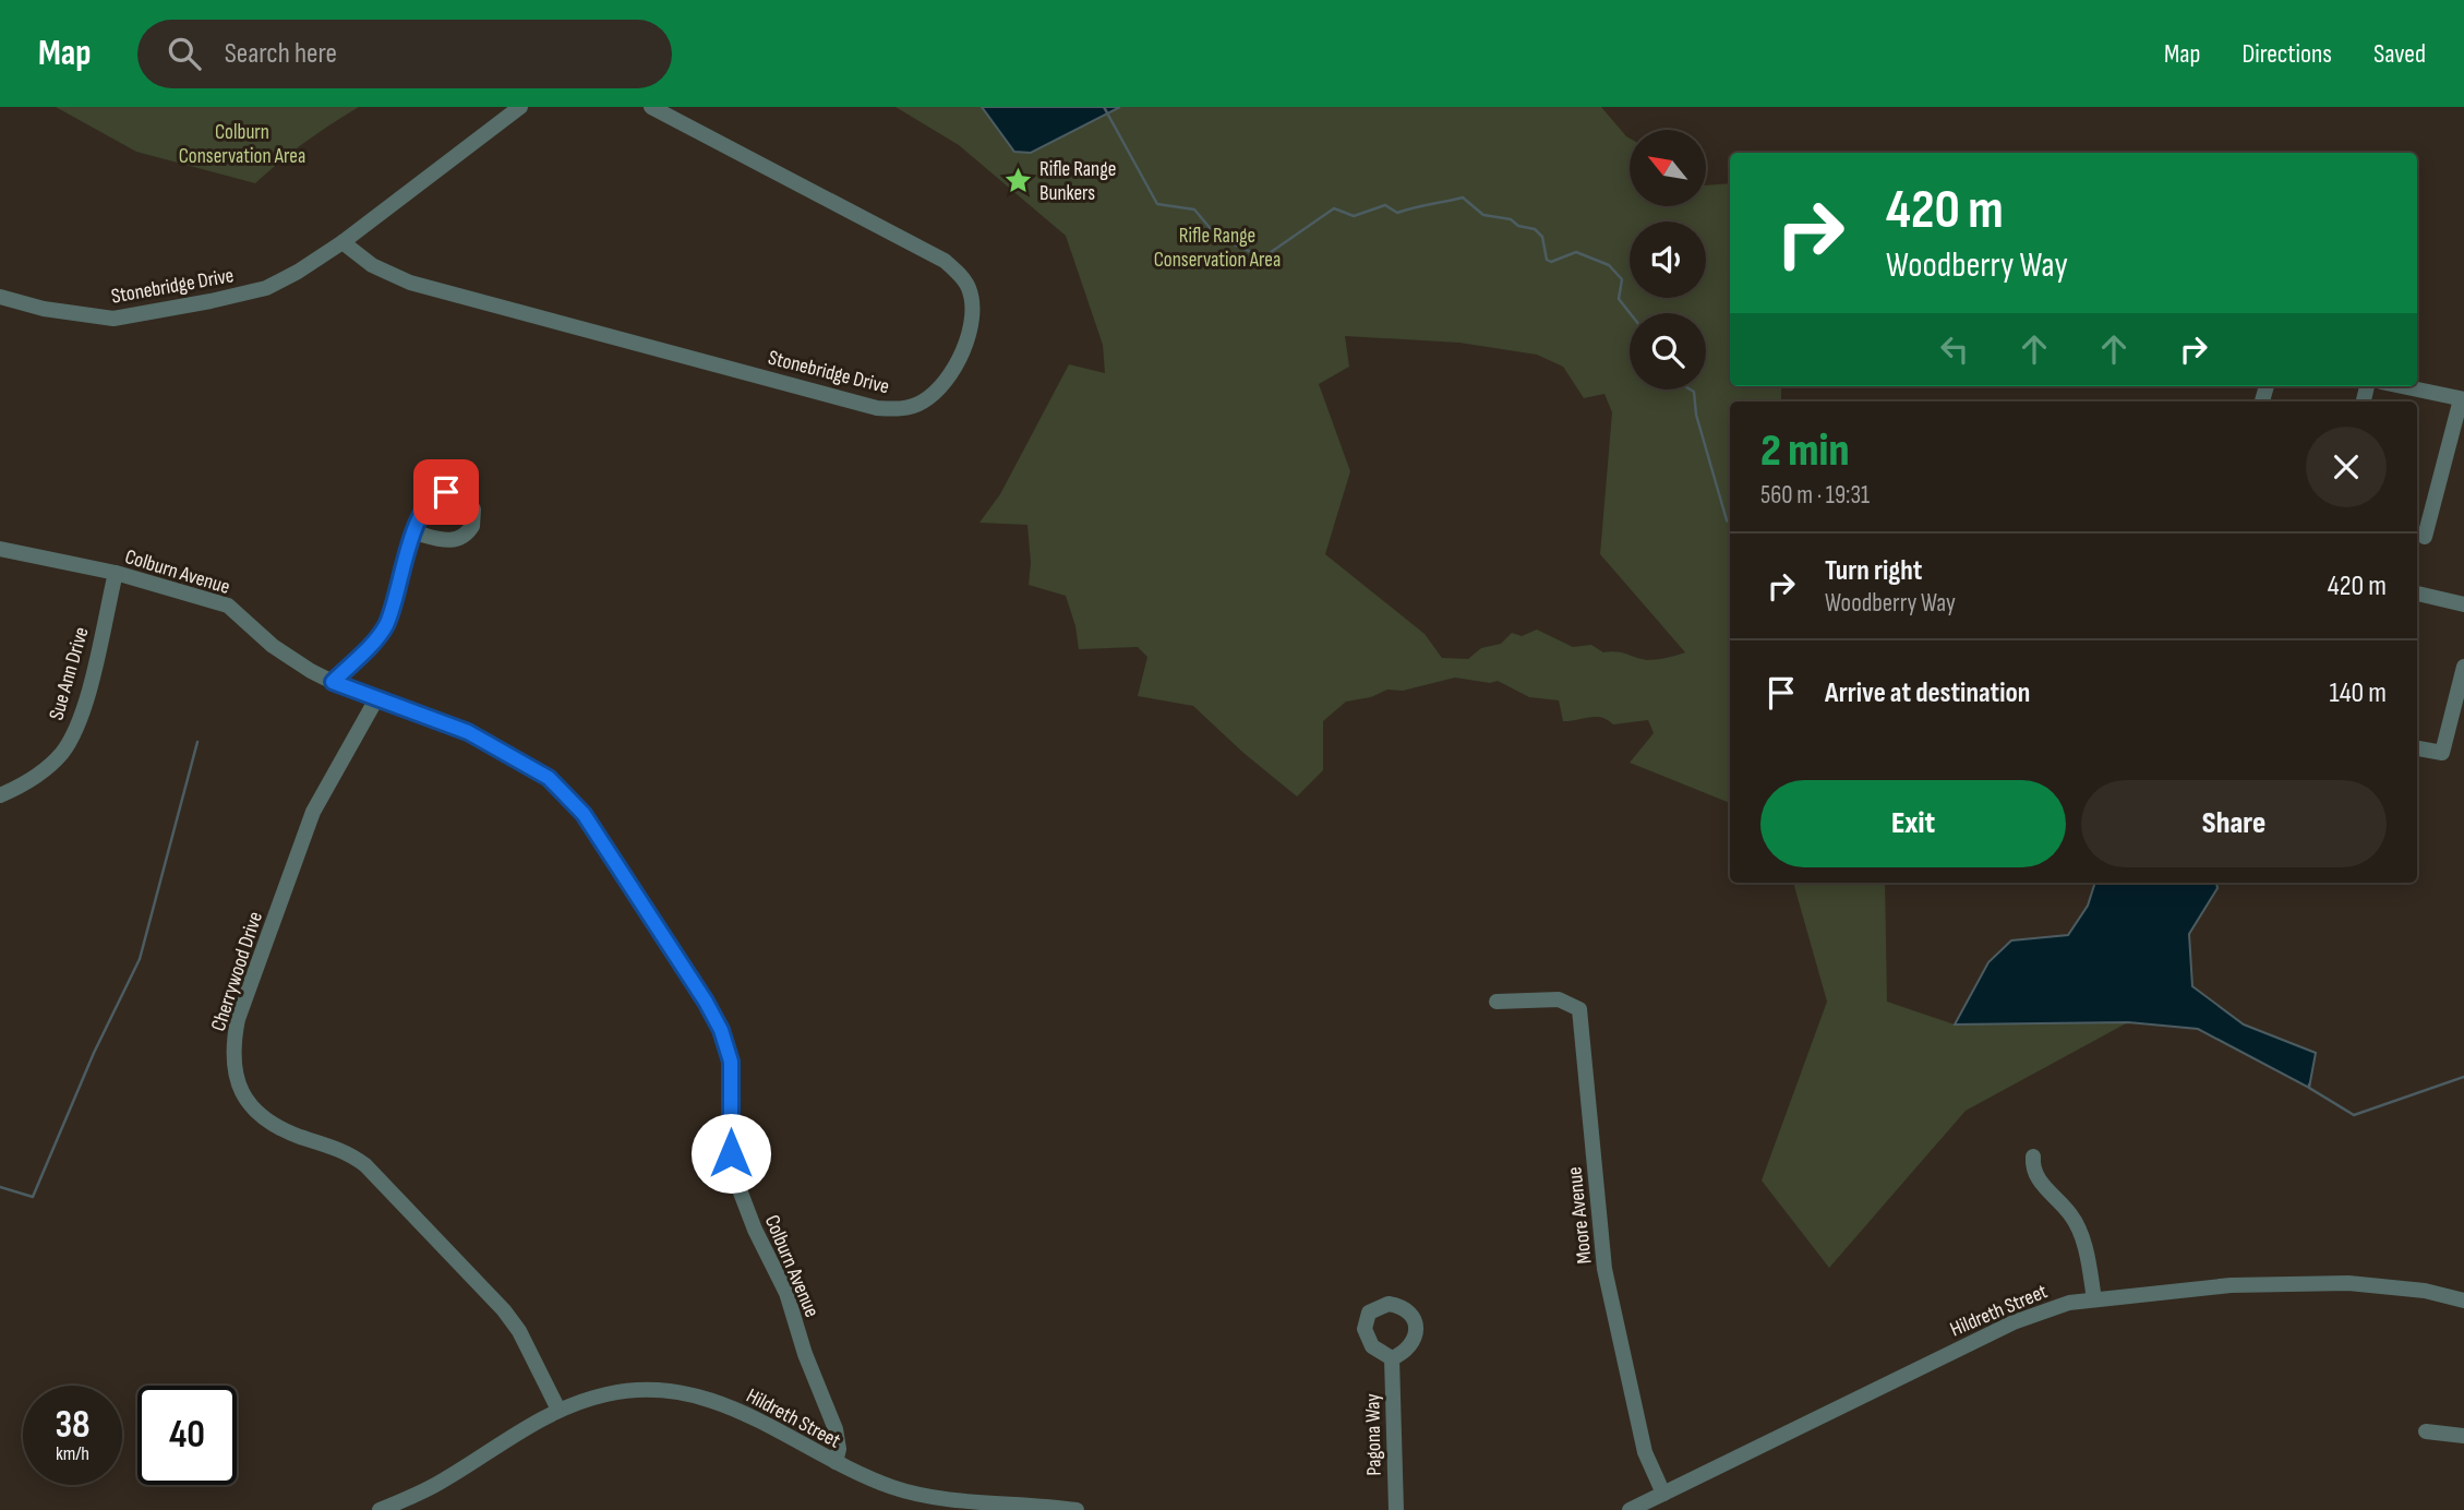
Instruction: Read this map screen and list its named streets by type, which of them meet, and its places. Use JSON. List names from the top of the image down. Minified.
{"streets":{"street":["Stonebridge Drive","Colburn Avenue","Sue Ann Drive","Cherrywood Drive","Moore Avenue","Hildreth Street","Pagona Way"]},"crossings":[["Colburn Avenue","Sue Ann Drive"],["Colburn Avenue","Cherrywood Drive"],["Colburn Avenue","Hildreth Street"],["Cherrywood Drive","Hildreth Street"],["Moore Avenue","Hildreth Street"]],"parks":["Colburn Conservation Area","Rifle Range Conservation Area"],"places":{"place":["Rifle Range Bunkers"]},"north":"top left","page":{"header":"Map","search":"Search here","nav":["Map","Directions","Saved"],"turn":["420 m","Woodberry Way"],"heading":["2 min","560 m · 19:31"],"list":[{"name":"Turn right","note":"Woodberry Way","value":"420 m"},{"name":"Arrive at destination","value":"140 m"}],"buttons":["Exit","Share"],"speed":"38 km/h","limit":"40"}}
